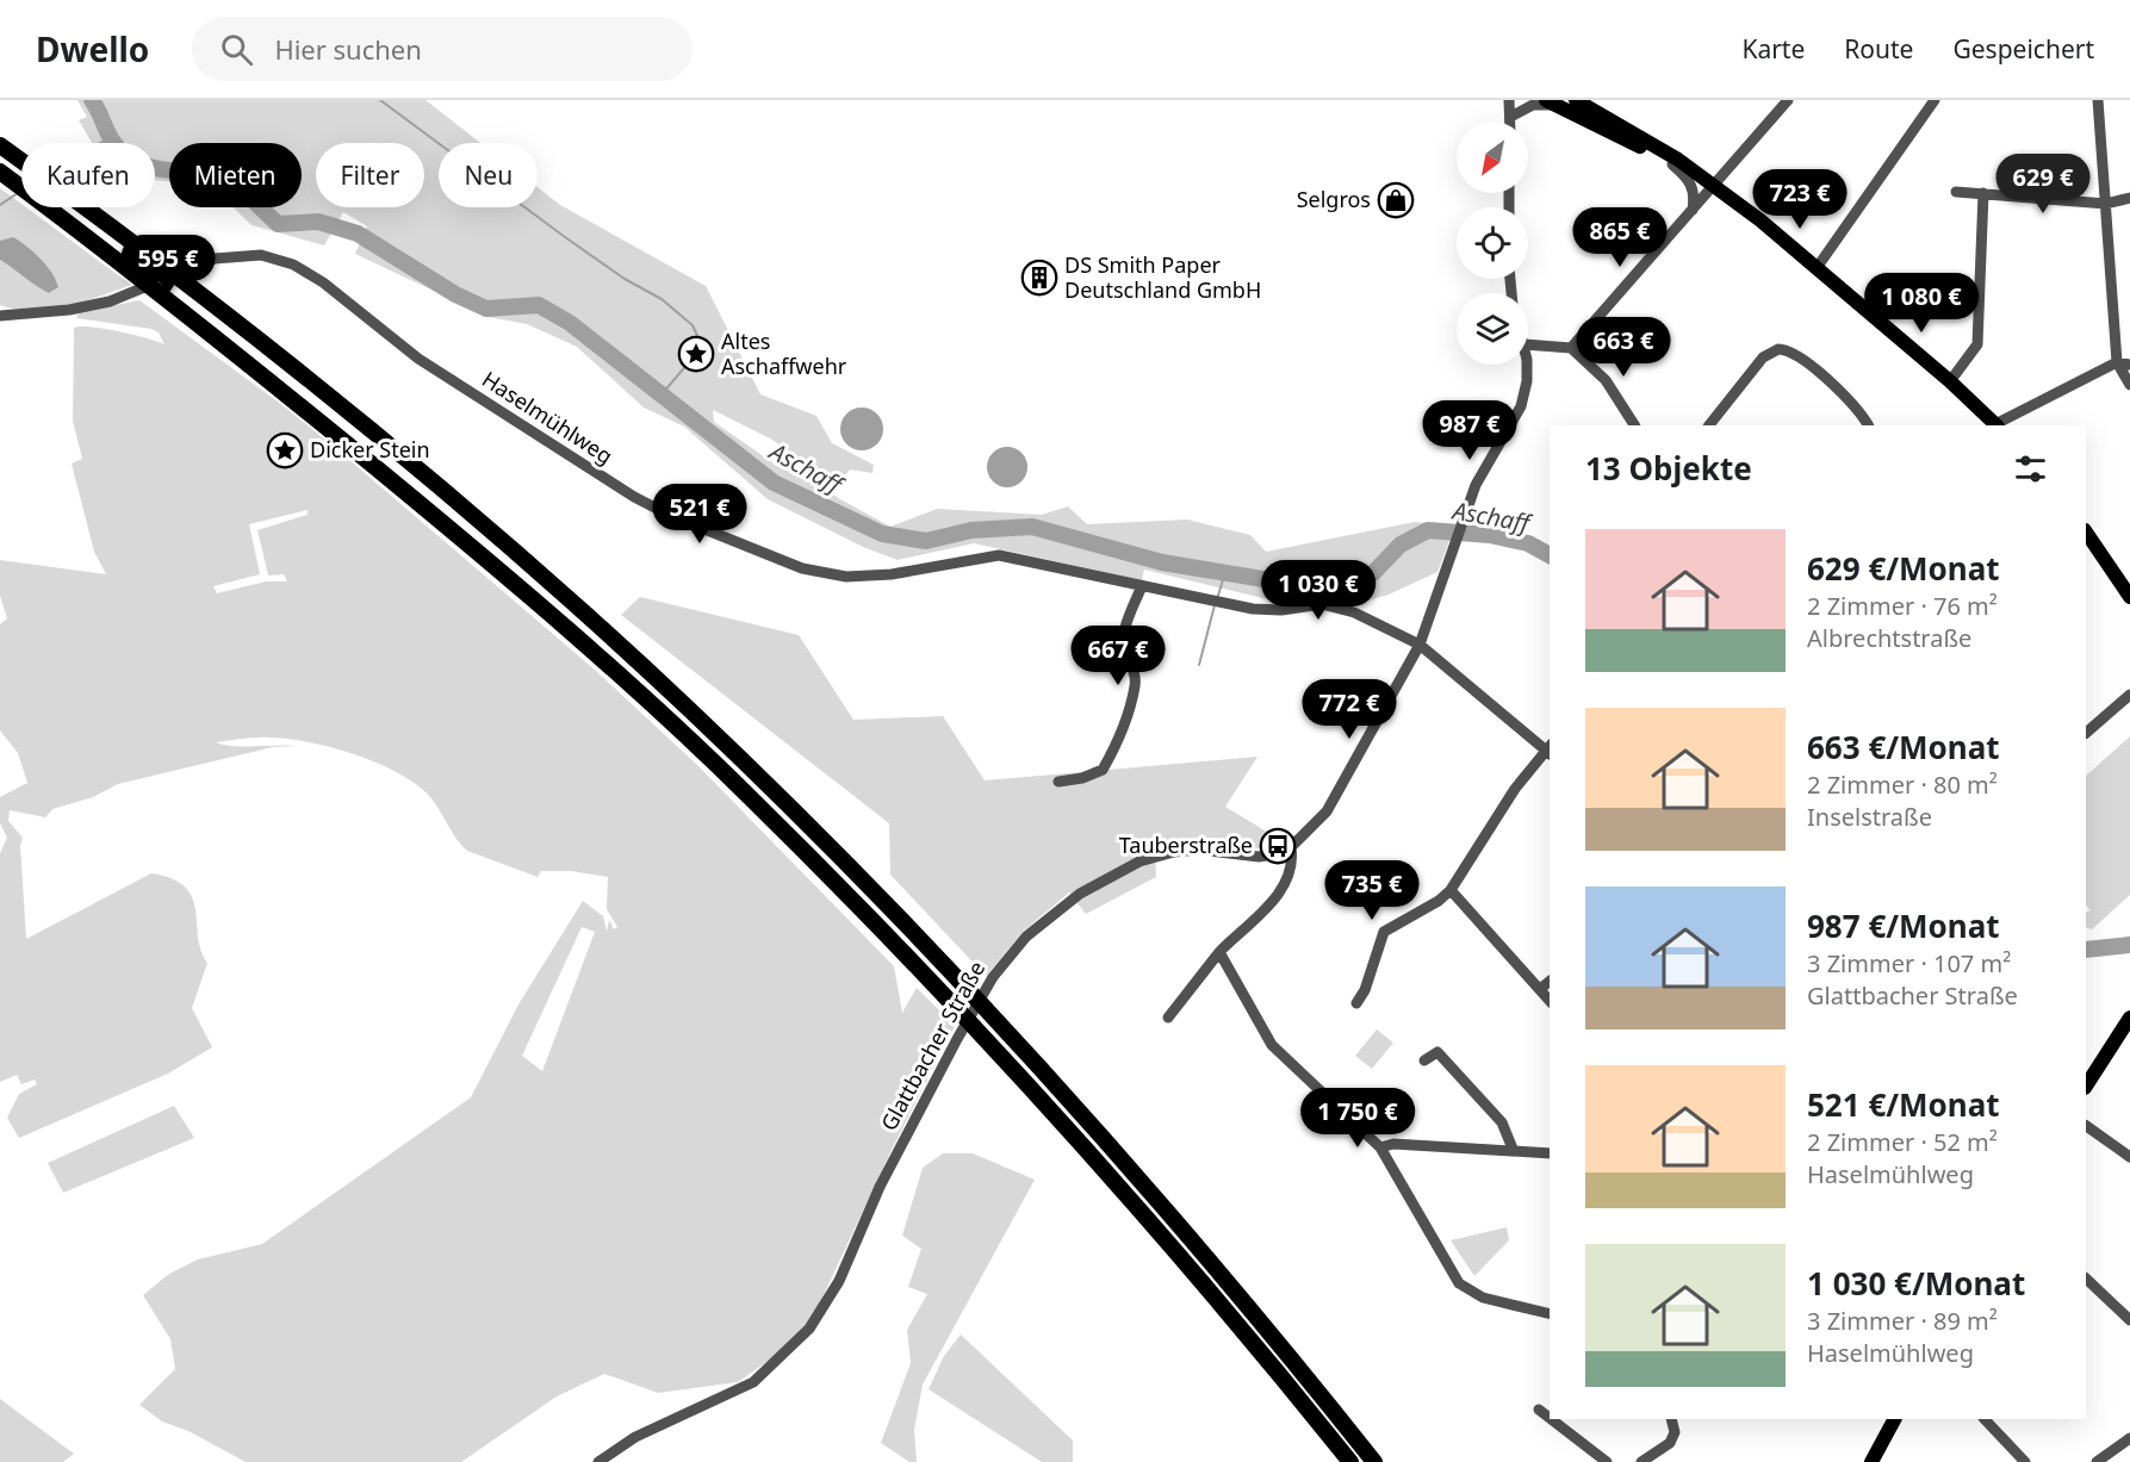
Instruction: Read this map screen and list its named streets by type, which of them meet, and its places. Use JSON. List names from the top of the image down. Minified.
{"streets":{"street":["Haselmühlweg","Glattbacher Straße"]},"crossings":[["Haselmühlweg","Glattbacher Straße"]],"water":["Aschaff"],"places":{"shop":["Selgros"],"building":["DS Smith Paper Deutschland GmbH"],"place":["Altes Aschaffwehr","Dicker Stein"],"bus stop":["Tauberstraße"]},"north":"bottom left","page":{"header":"Dwello","search":"Hier suchen","nav":["Karte","Route","Gespeichert"],"chip":["Kaufen","Mieten","Filter","Neu"],"price":["629 €","723 €","865 €","595 €","1 080 €","663 €","987 €","521 €","1 030 €","667 €","772 €","735 €","1 750 €"],"heading":"13 Objekte","list":[{"name":"629 €/Monat","note":"2 Zimmer · 76 m² · Albrechtstraße"},{"name":"663 €/Monat","note":"2 Zimmer · 80 m² · Inselstraße"},{"name":"987 €/Monat","note":"3 Zimmer · 107 m² · Glattbacher Straße"},{"name":"521 €/Monat","note":"2 Zimmer · 52 m² · Haselmühlweg"},{"name":"1 030 €/Monat","note":"3 Zimmer · 89 m² · Haselmühlweg"}]}}
